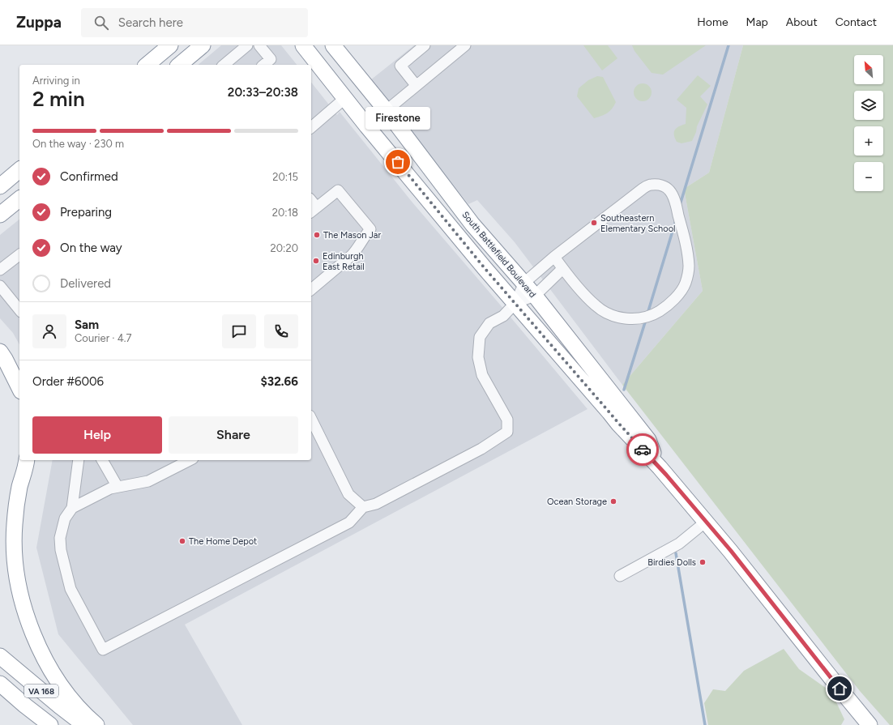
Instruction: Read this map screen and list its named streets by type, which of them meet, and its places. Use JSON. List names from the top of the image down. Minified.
{"streets":{"highway":["South Battlefield Boulevard","VA 168"]},"places":["Firestone","Southeastern Elementary School","The Mason Jar","Edinburgh East Retail","Ocean Storage","The Home Depot","Birdies Dolls"],"north":"top left","page":{"header":"Zuppa","search":"Search here","nav":["Home","Map","About","Contact"],"map_buttons":["+","−"],"heading":["2 min","Arriving in","20:33–20:38"],"panel":["Sam","Courier · 4.7","Order #6006","$32.66"],"bubble":"Firestone","bar":"On the way · 230 m","list":[["Confirmed","20:15"],["Preparing","20:18"],["On the way","20:20"],"Delivered"],"buttons":["Help","Share"]}}
